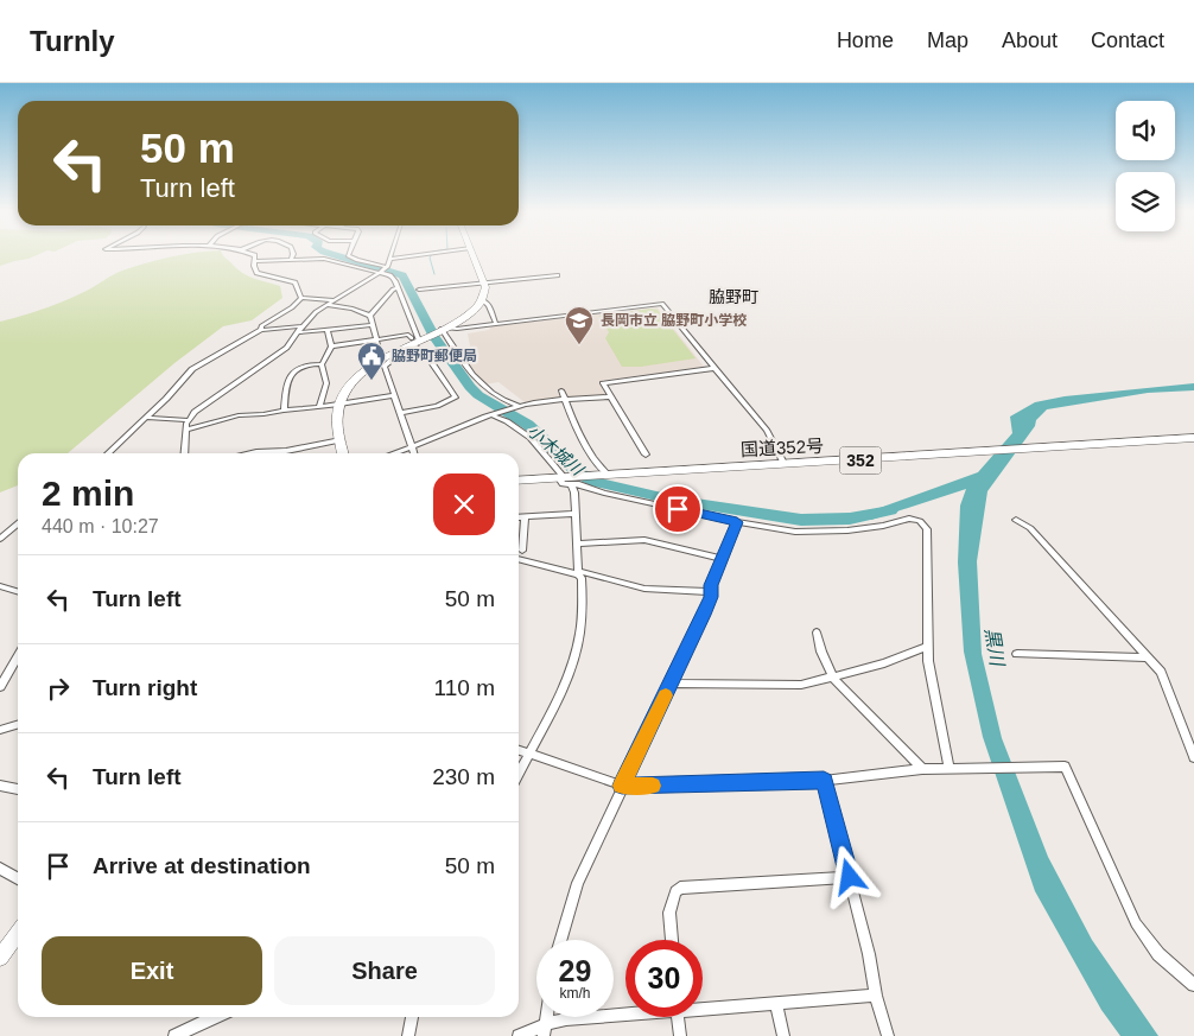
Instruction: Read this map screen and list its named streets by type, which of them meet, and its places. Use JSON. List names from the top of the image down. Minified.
{"streets":{"highway":["国道352号","352"]},"districts":["脇野町"],"water":["小木城川","黒川"],"places":{"school or university":["長岡市立 脇野町小学校"],"public building":["脇野町郵便局"]},"page":{"header":"Turnly","nav":["Home","Map","About","Contact"],"turn":["50 m","Turn left"],"heading":["2 min","440 m · 10:27"],"list":[{"name":"Turn left","value":"50 m"},{"name":"Turn right","value":"110 m"},{"name":"Turn left","value":"230 m"},{"name":"Arrive at destination","value":"50 m"}],"buttons":["Exit","Share"],"speed":"29 km/h","limit":"30"}}
